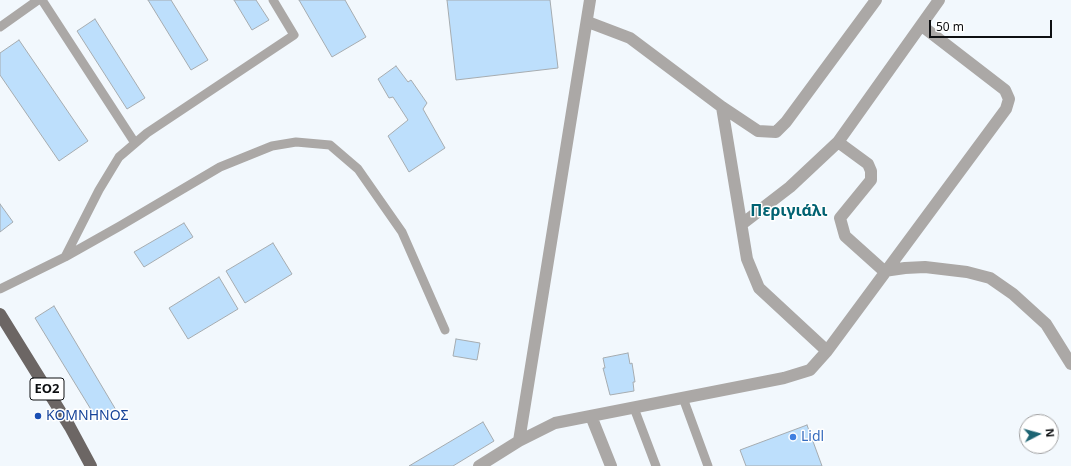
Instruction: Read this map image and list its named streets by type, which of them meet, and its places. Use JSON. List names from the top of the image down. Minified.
{"streets":{"main road":["ΕΟ2"]},"districts":["Περιγιάλι"],"places":["ΚΟΜΝΗΝΟΣ","Lidl"],"scale_bar":"50 m","north":"right"}
